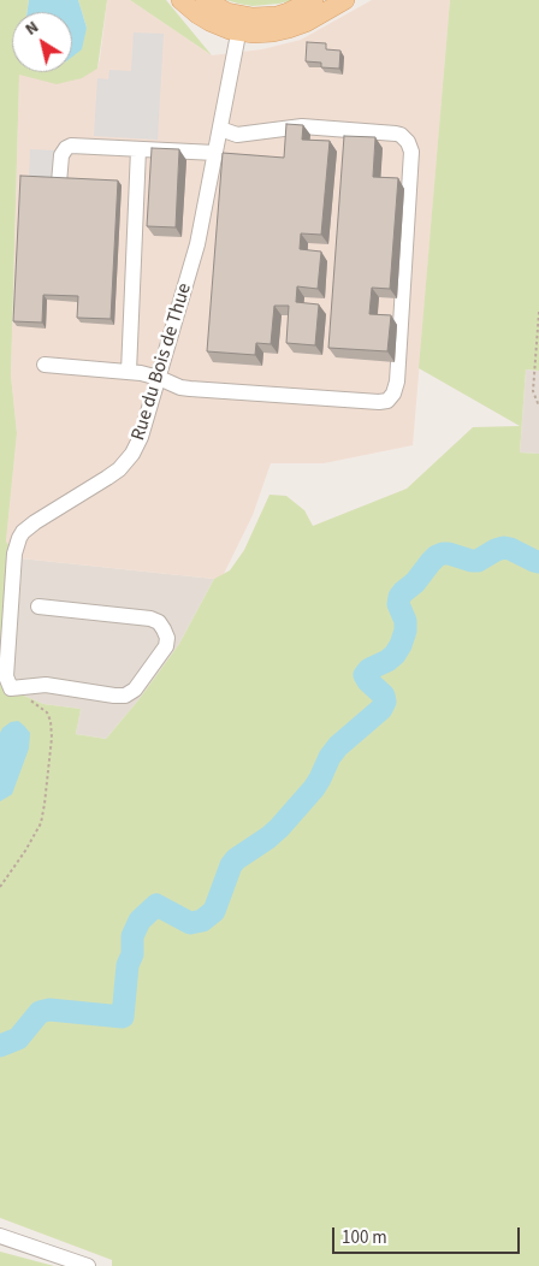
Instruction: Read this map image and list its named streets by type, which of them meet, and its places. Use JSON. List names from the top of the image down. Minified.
{"streets":{"street":["Rue du Bois de Thue"]},"scale_bar":"100 m","north":"top left"}
